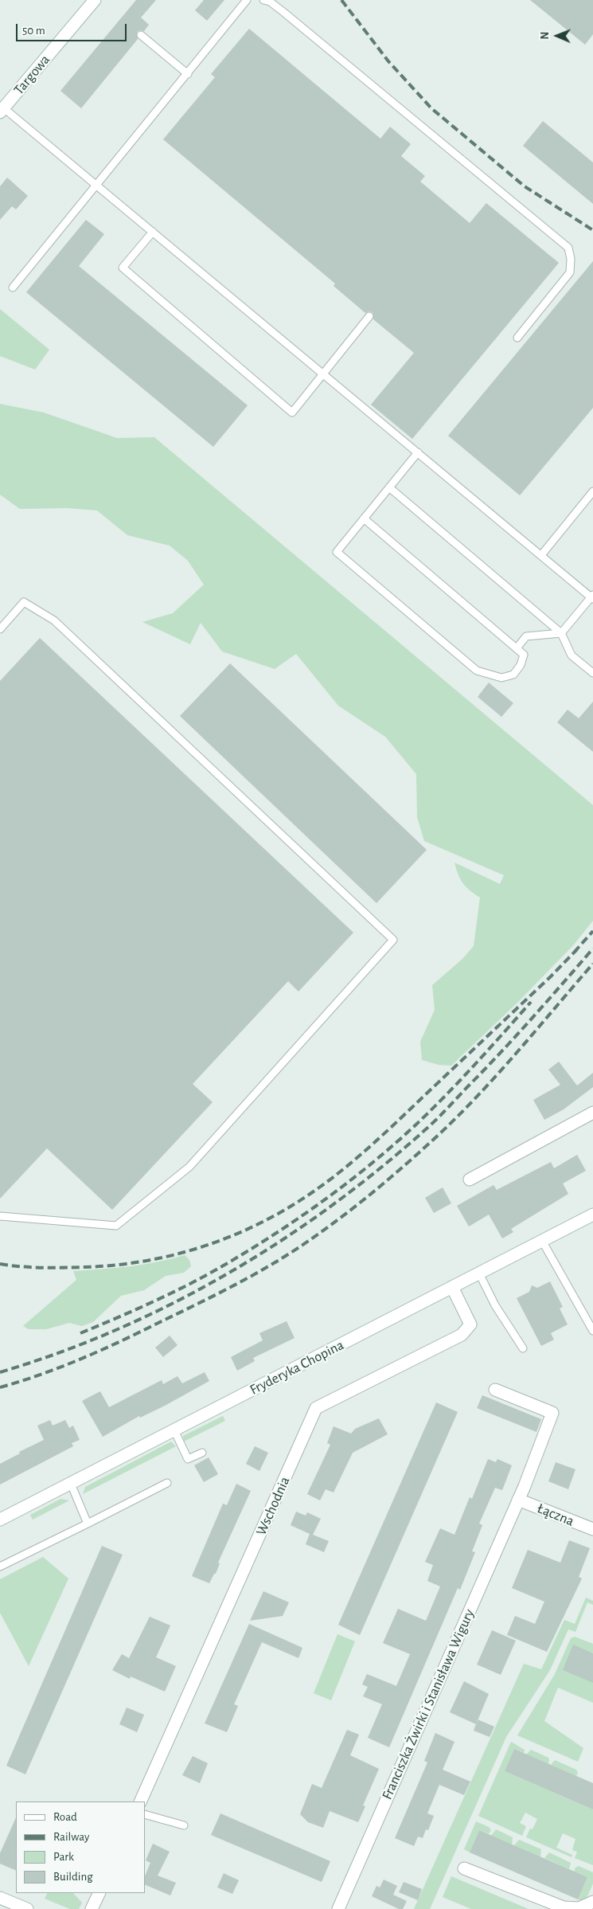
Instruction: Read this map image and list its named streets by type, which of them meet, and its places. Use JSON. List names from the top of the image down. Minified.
{"streets":{"street":["Targowa","Fryderyka Chopina","Wschodnia","Łączna","Franciszka Żwirki i Stanisława Wigury"]},"crossings":[["Fryderyka Chopina","Wschodnia"],["Łączna","Franciszka Żwirki i Stanisława Wigury"]],"legend":["Road","Railway","Park","Building"],"scale_bar":"50 m","north":"left"}
